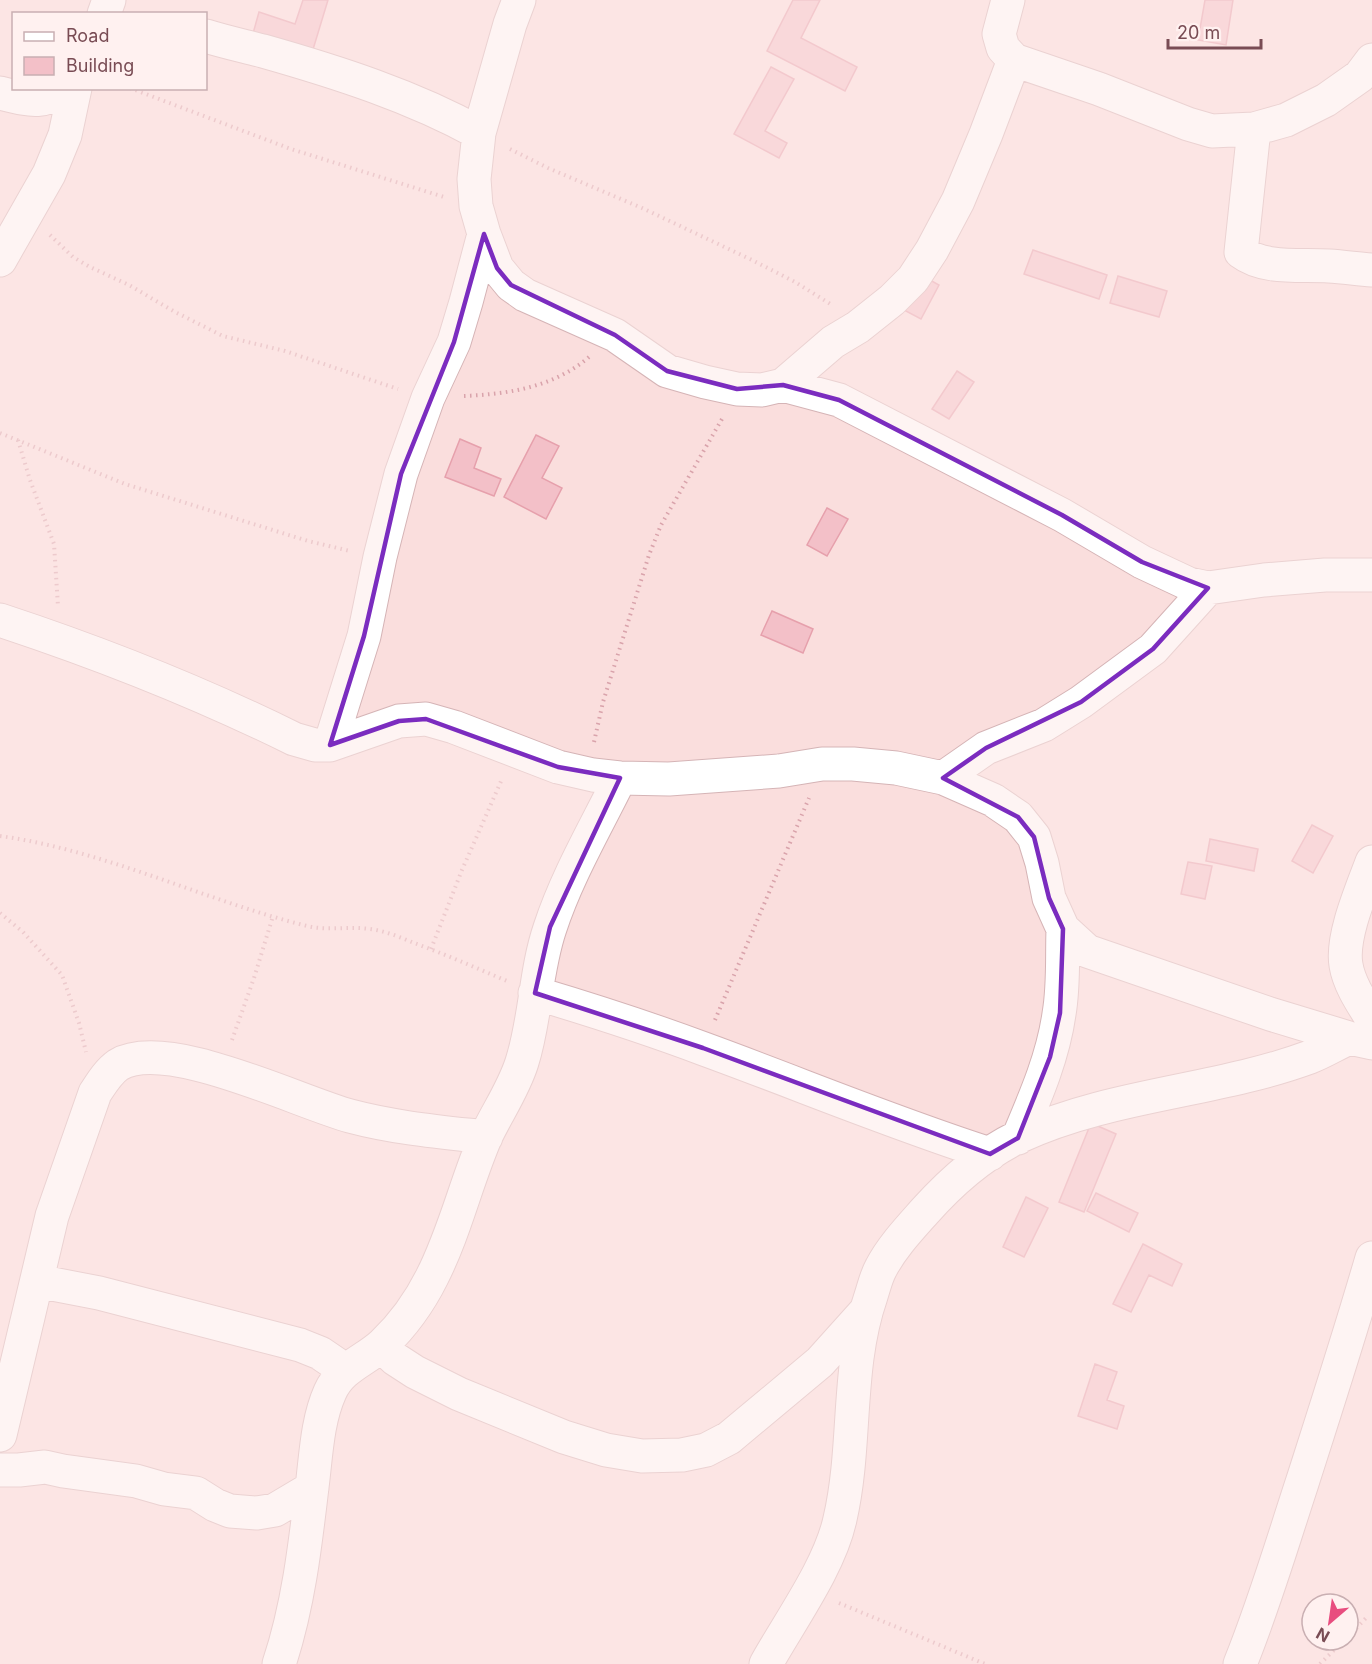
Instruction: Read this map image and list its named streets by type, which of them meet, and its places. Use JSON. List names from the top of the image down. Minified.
{"legend":["Road","Building"],"scale_bar":"20 m","north":"bottom left"}
